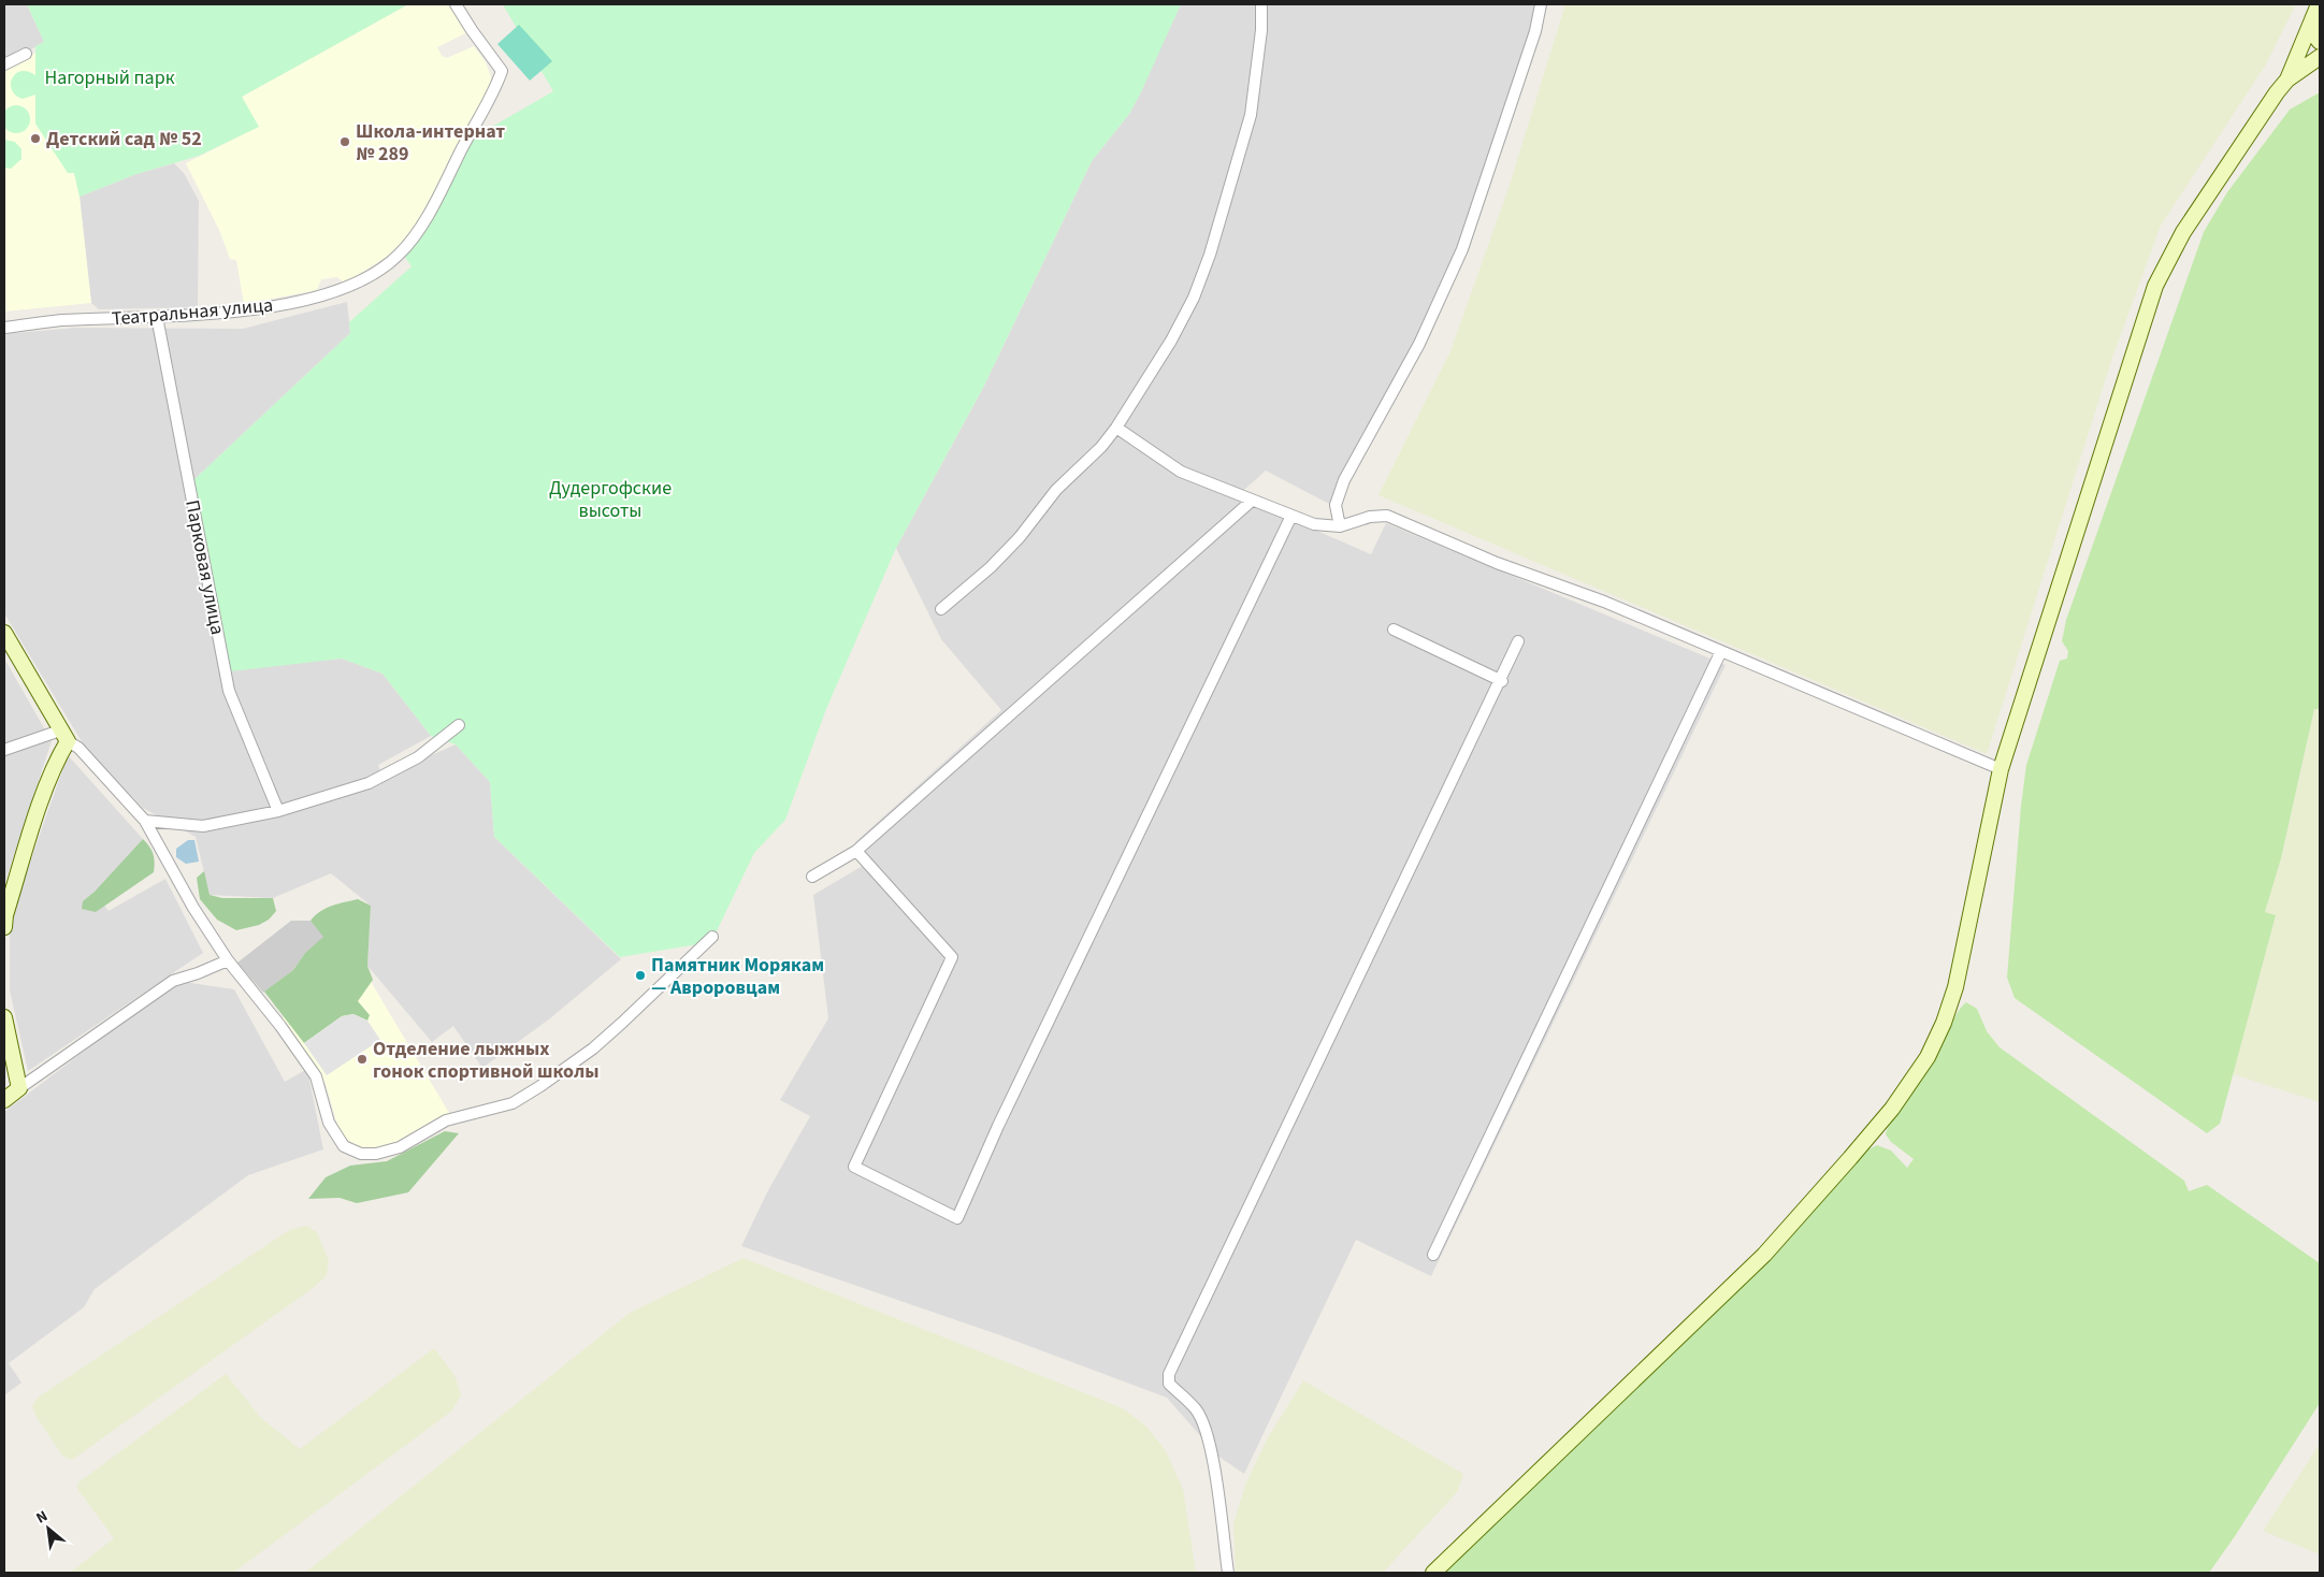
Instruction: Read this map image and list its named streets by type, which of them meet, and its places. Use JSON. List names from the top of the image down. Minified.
{"streets":{"street":["Театральная улица","Парковая улица"]},"crossings":[["Театральная улица","Парковая улица"]],"parks":["Нагорный парк","Дудергофские высоты"],"places":["Детский сад № 52","Школа-интернат № 289","Памятник Морякам — Авроровцам","Отделение лыжных гонок спортивной школы"],"north":"top left"}
